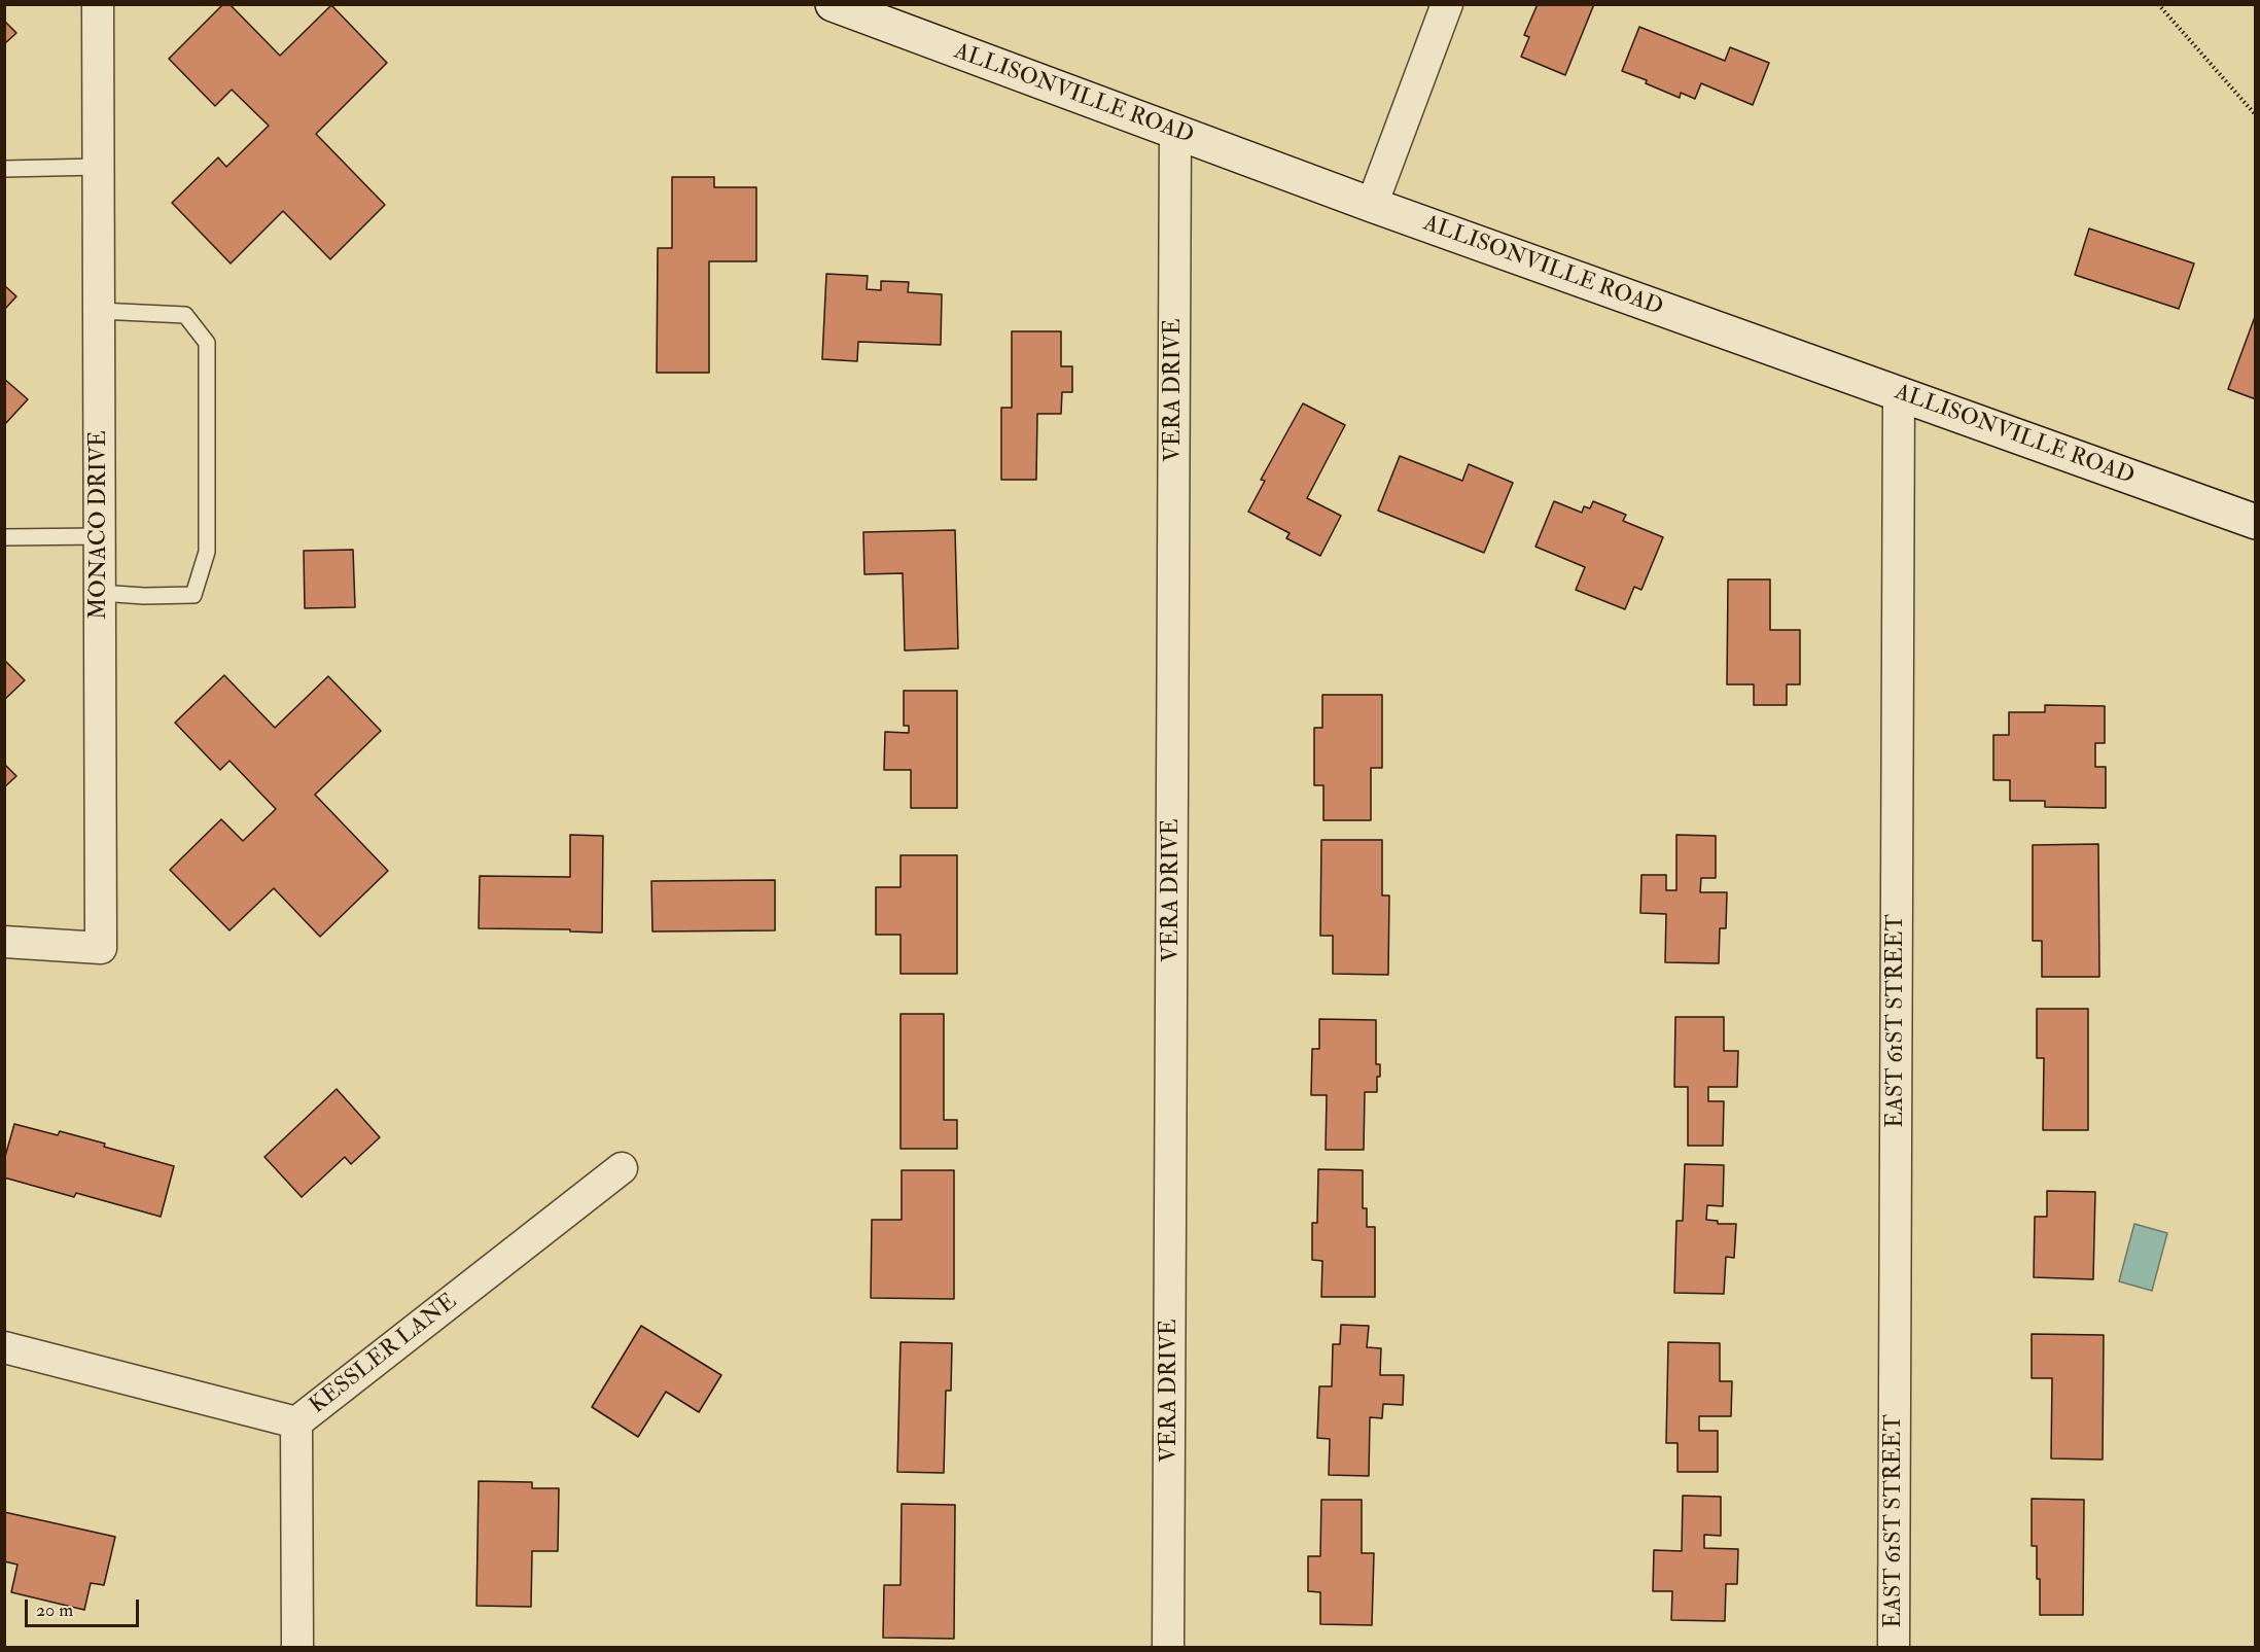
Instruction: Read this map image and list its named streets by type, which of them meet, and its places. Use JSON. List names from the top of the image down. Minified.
{"streets":{"main road":["ALLISONVILLE ROAD"],"street":["VERA DRIVE","MONACO DRIVE","EAST 61ST STREET","KESSLER LANE"]},"crossings":[["ALLISONVILLE ROAD","VERA DRIVE"],["ALLISONVILLE ROAD","EAST 61ST STREET"]],"scale_bar":"20 m"}
